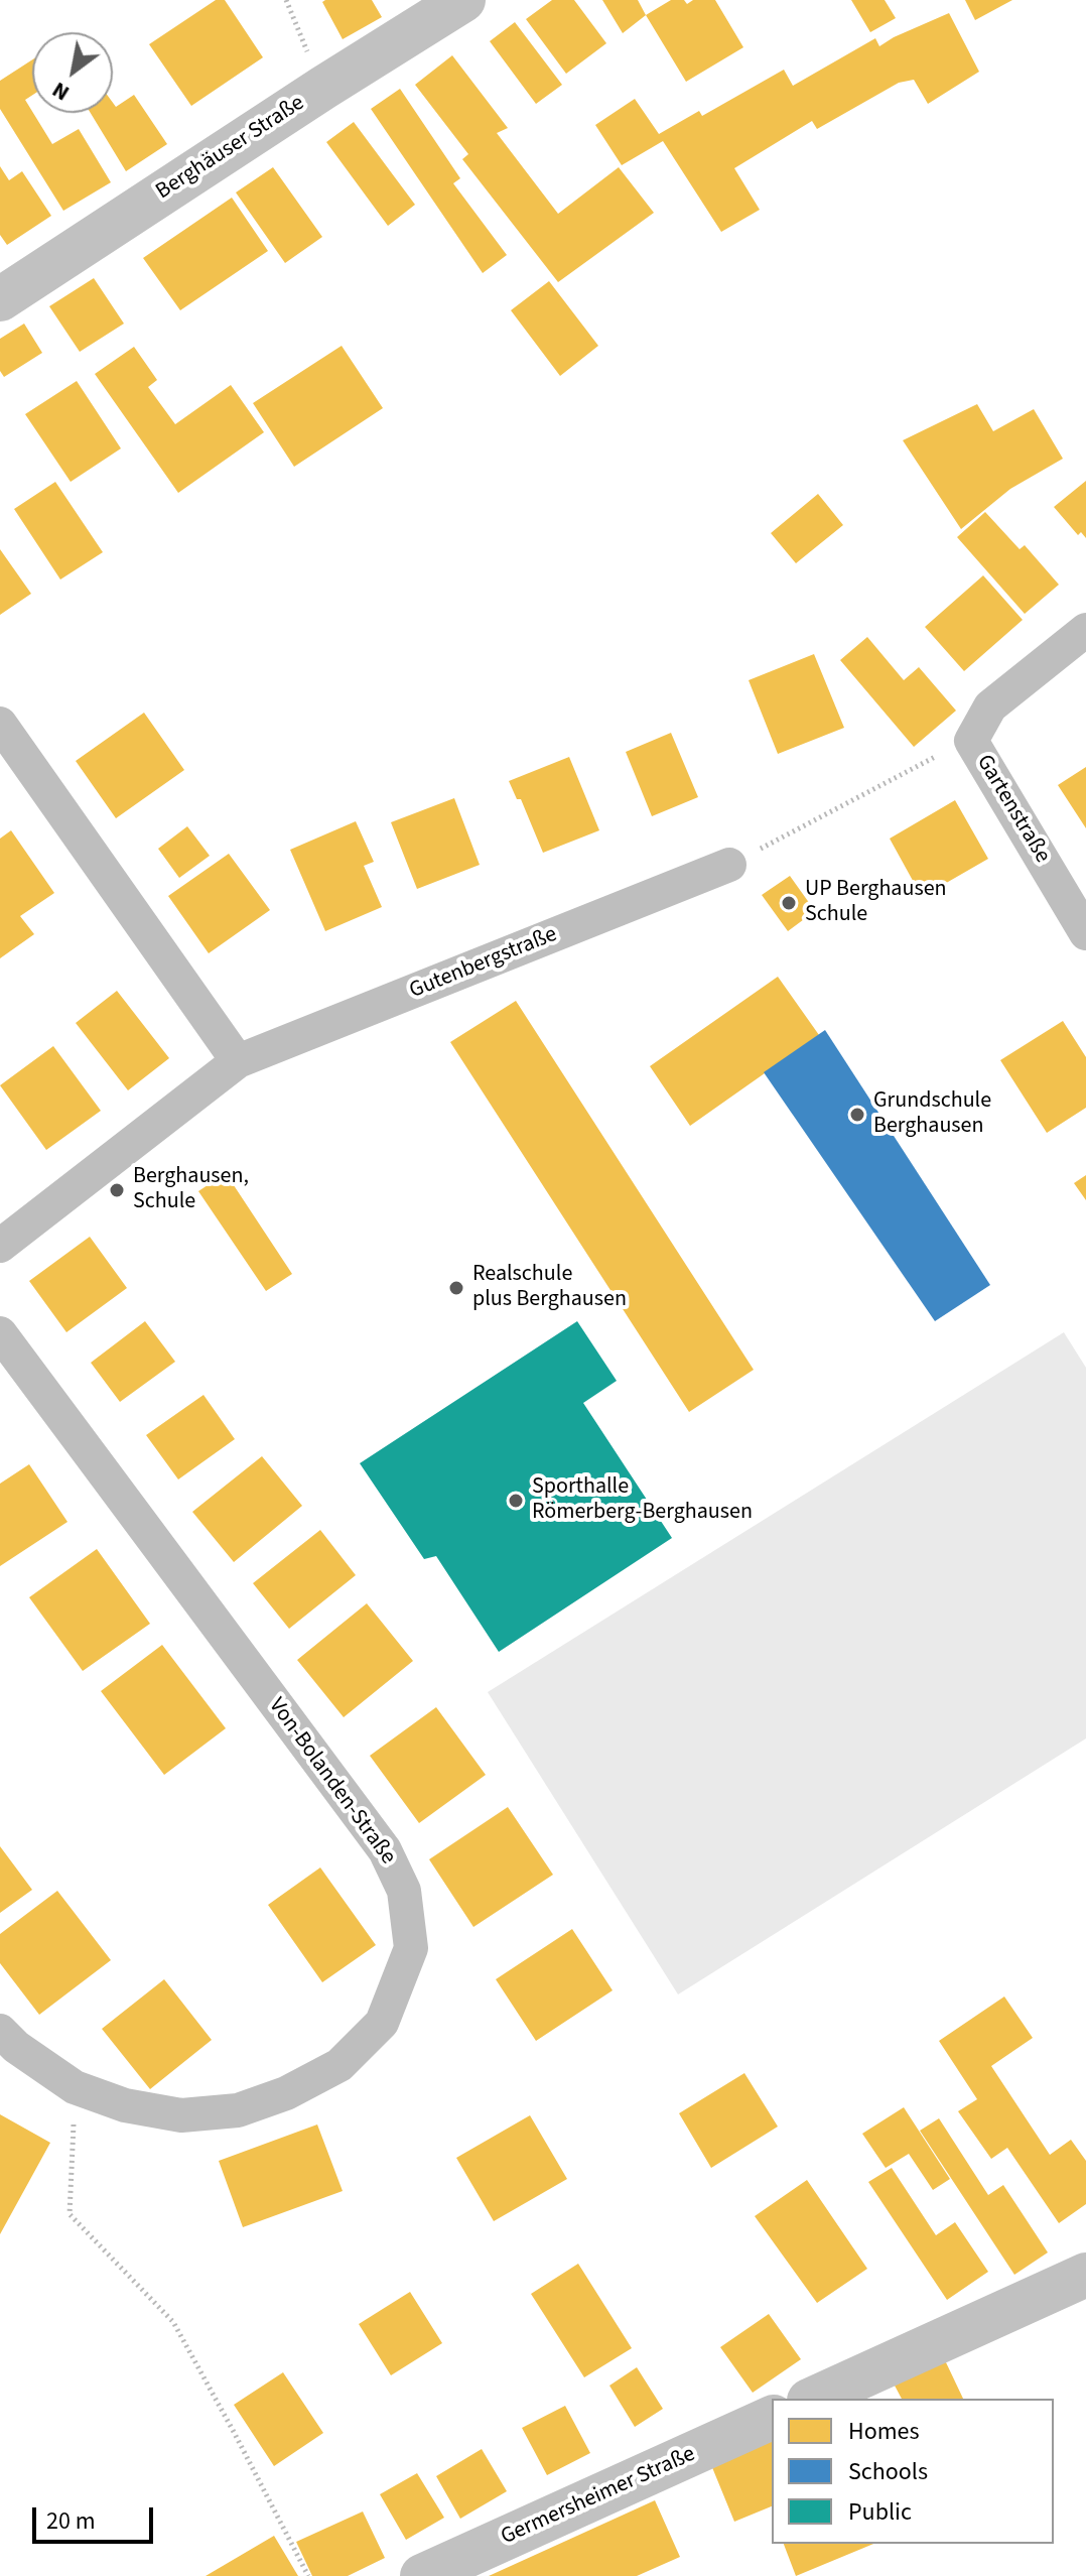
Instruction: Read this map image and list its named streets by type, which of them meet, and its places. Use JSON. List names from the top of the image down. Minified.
{"streets":{"main road":["Berghäuser Straße","Germersheimer Straße"],"street":["Gartenstraße","Gutenbergstraße","Von-Bolanden-Straße"]},"places":["UP Berghausen Schule","Grundschule Berghausen","Berghausen, Schule","Realschule plus Berghausen","Sporthalle Römerberg-Berghausen"],"legend":["Homes","Schools","Public"],"scale_bar":"20 m","north":"bottom left"}
